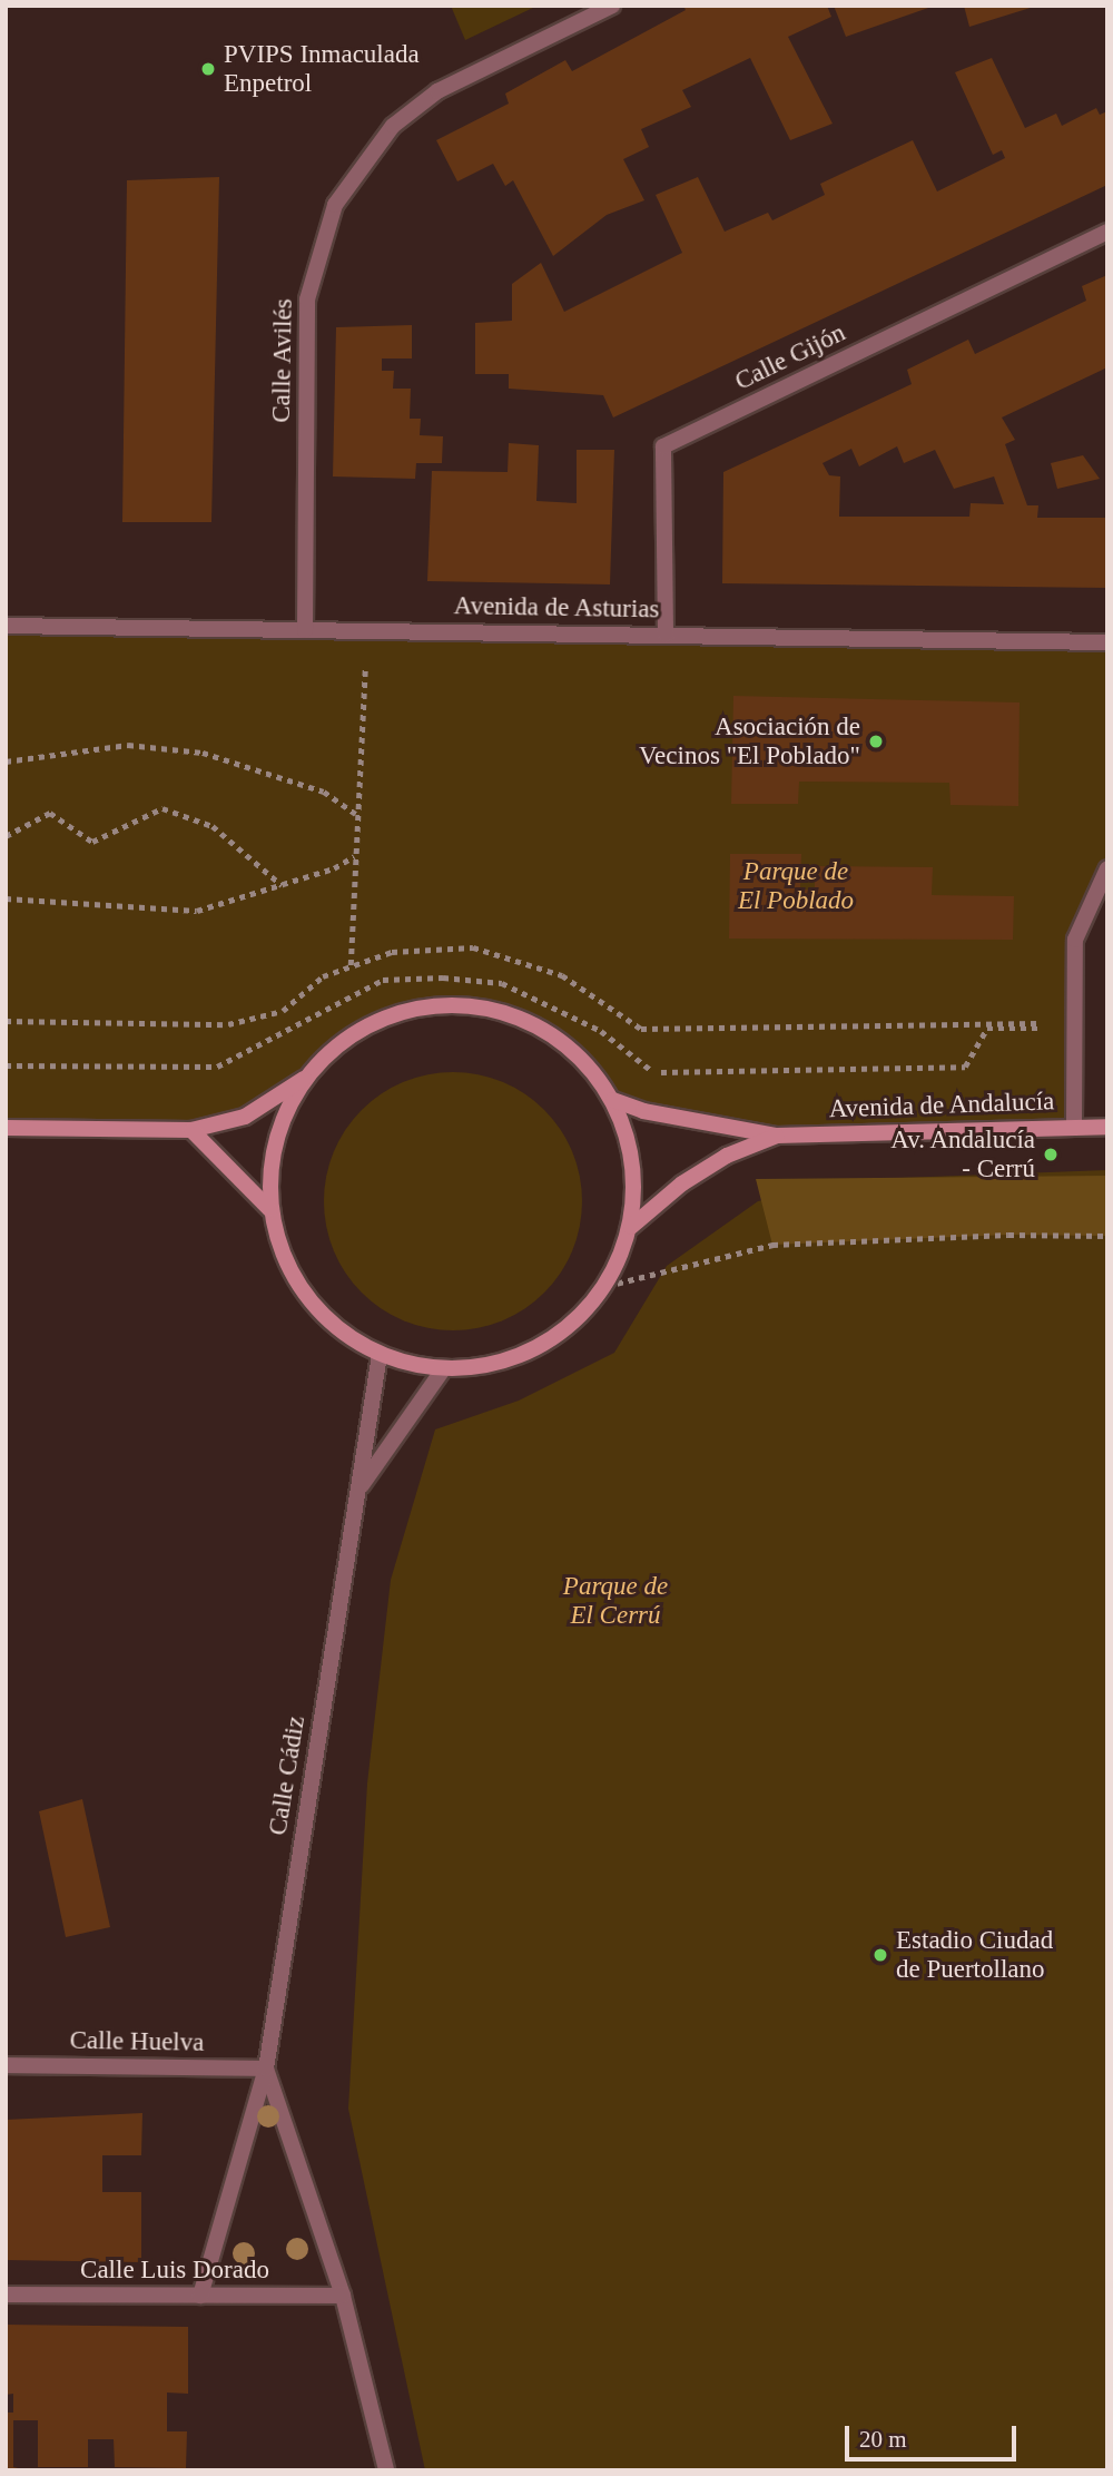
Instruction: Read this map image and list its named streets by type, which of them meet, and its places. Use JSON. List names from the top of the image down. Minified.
{"streets":{"street":["Calle Gijón","Calle Avilés","Avenida de Asturias","Avenida de Andalucía","Calle Cádiz","Calle Huelva","Calle Luis Dorado"]},"crossings":[["Calle Gijón","Avenida de Asturias"],["Calle Avilés","Avenida de Asturias"],["Calle Cádiz","Calle Huelva"],["Calle Cádiz","Calle Luis Dorado"]],"parks":["Parque de El Poblado","Parque de El Cerrú"],"places":["PVIPS Inmaculada Enpetrol","Asociación de Vecinos \"El Poblado\"","Av. Andalucía - Cerrú","Estadio Ciudad de Puertollano"],"scale_bar":"20 m"}
